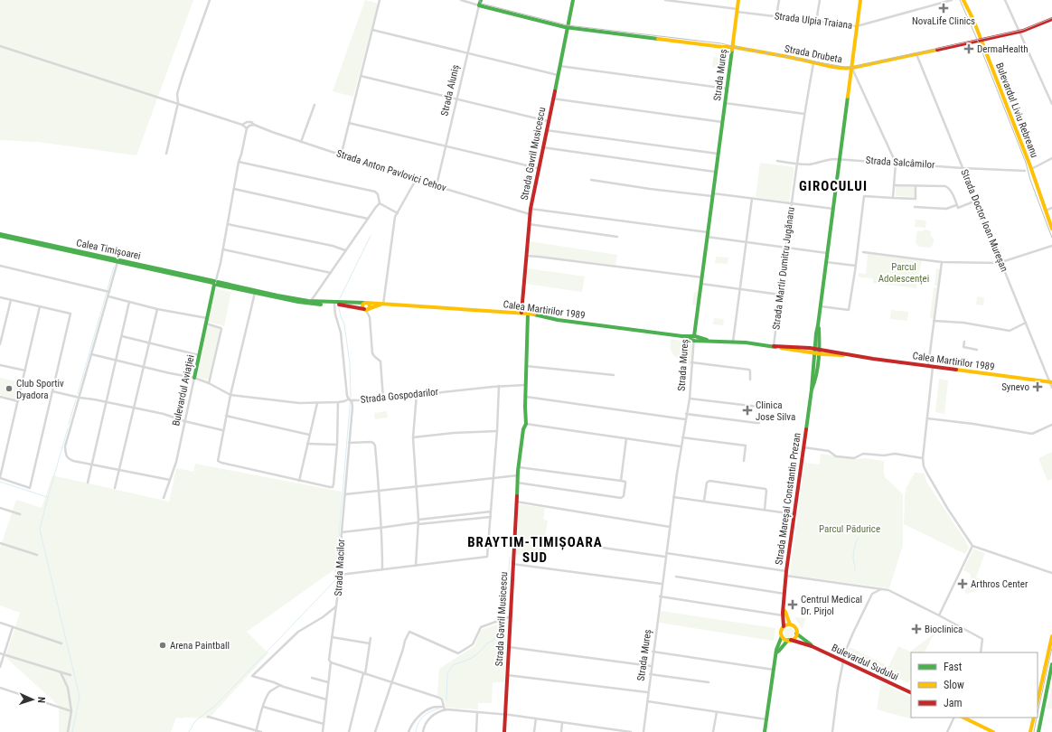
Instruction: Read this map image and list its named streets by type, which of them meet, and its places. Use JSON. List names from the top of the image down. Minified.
{"streets":{"street":["Strada Ulpia Traiana","Strada Drubeta","Strada Mureș","Strada Aluniș","Bulevardul Liviu Rebreanu","Strada Gavril Musicescu","Strada Salcâmilor","Strada Anton Pavlovici Cehov","Strada Doctor Ioan Mureșan","Calea Timișoarei","Strada Martir Dumitru Jugănaru","Calea Martirilor 1989","Bulevardul Aviației","Strada Gospodarilor","Strada Mareșal Constantin Prezan","Strada Macilor","Bulevardul Sudului"]},"crossings":[["Strada Ulpia Traiana","Strada Mureș"],["Strada Ulpia Traiana","Strada Mareșal Constantin Prezan"],["Strada Drubeta","Strada Mureș"],["Strada Drubeta","Strada Aluniș"],["Strada Drubeta","Bulevardul Liviu Rebreanu"],["Strada Drubeta","Strada Gavril Musicescu"],["Strada Drubeta","Strada Doctor Ioan Mureșan"],["Strada Drubeta","Strada Martir Dumitru Jugănaru"],["Strada Drubeta","Strada Mareșal Constantin Prezan"],["Strada Mureș","Calea Martirilor 1989"],["Strada Aluniș","Strada Anton Pavlovici Cehov"],["Strada Gavril Musicescu","Strada Anton Pavlovici Cehov"],["Strada Gavril Musicescu","Calea Martirilor 1989"],["Strada Gavril Musicescu","Strada Gospodarilor"],["Strada Salcâmilor","Strada Doctor Ioan Mureșan"],["Strada Salcâmilor","Strada Martir Dumitru Jugănaru"],["Strada Salcâmilor","Strada Mareșal Constantin Prezan"],["Strada Doctor Ioan Mureșan","Calea Martirilor 1989"],["Calea Timișoarei","Calea Martirilor 1989"],["Calea Timișoarei","Bulevardul Aviației"],["Calea Timișoarei","Strada Gospodarilor"],["Strada Martir Dumitru Jugănaru","Calea Martirilor 1989"],["Calea Martirilor 1989","Strada Gospodarilor"],["Calea Martirilor 1989","Strada Mareșal Constantin Prezan"],["Strada Gospodarilor","Strada Macilor"],["Strada Mareșal Constantin Prezan","Bulevardul Sudului"]],"districts":["GIROCULUI","BRAYTIM-TIMIȘOARA SUD"],"parks":["Parcul Adolescenței","Parcul Pădurice"],"places":{"health":["NovaLife Clinics","DermaHealth","Synevo","Clinica Jose Silva","Arthros Center","Centrul Medical Dr. Pirjol","Bioclinica"],"other":["Club Sportiv Dyadora","Arena Paintball"]},"legend":["Fast","Slow","Jam"],"north":"right"}
